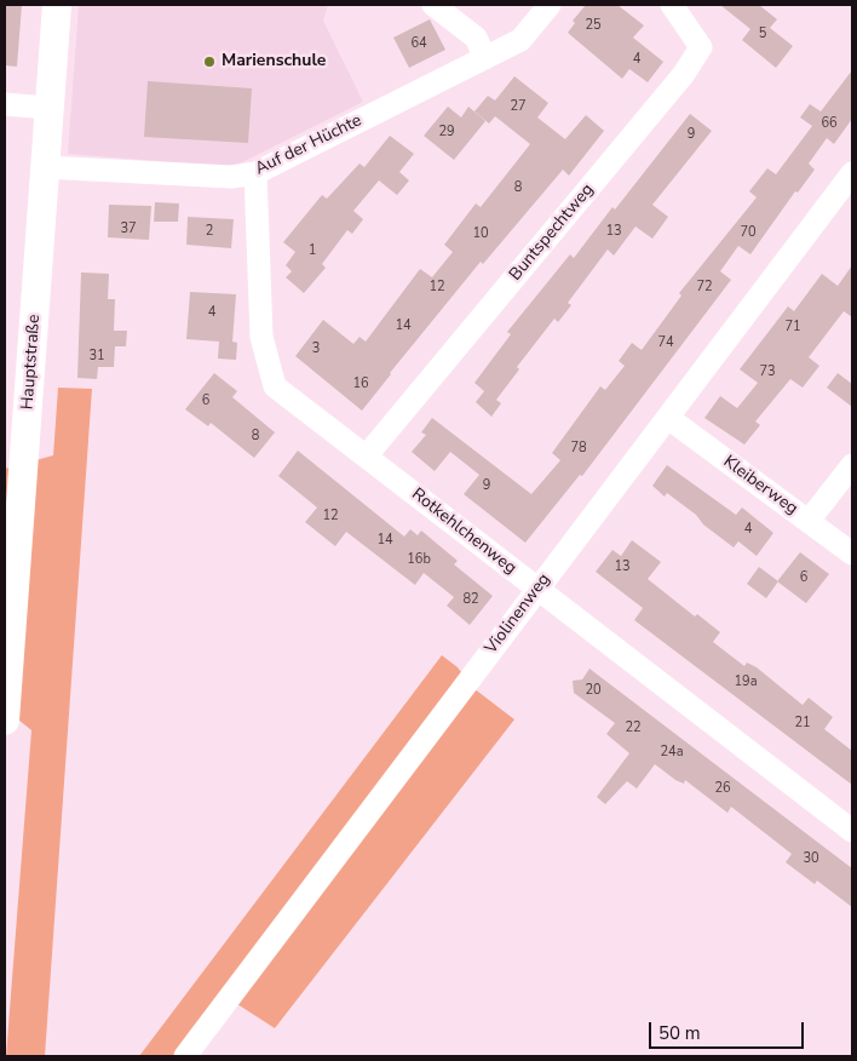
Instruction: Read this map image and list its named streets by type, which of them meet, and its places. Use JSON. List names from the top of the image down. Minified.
{"streets":{"street":["Auf der Hüchte","Buntspechtweg","Hauptstraße","Kleiberweg","Rotkehlchenweg","Violinenweg"]},"crossings":[["Auf der Hüchte","Hauptstraße"],["Auf der Hüchte","Rotkehlchenweg"],["Buntspechtweg","Rotkehlchenweg"],["Kleiberweg","Violinenweg"],["Rotkehlchenweg","Violinenweg"]],"places":["Marienschule"],"house_numbers":["25","5","64","4","27","66","29","9","8","37","2","13","70","10","1","12","72","4","14","71","74","3","31","73","16","6","8","78","9","12","4","14","16b","13","6","82","19a","20","21","22","24a","26","30"],"scale_bar":"50 m"}
